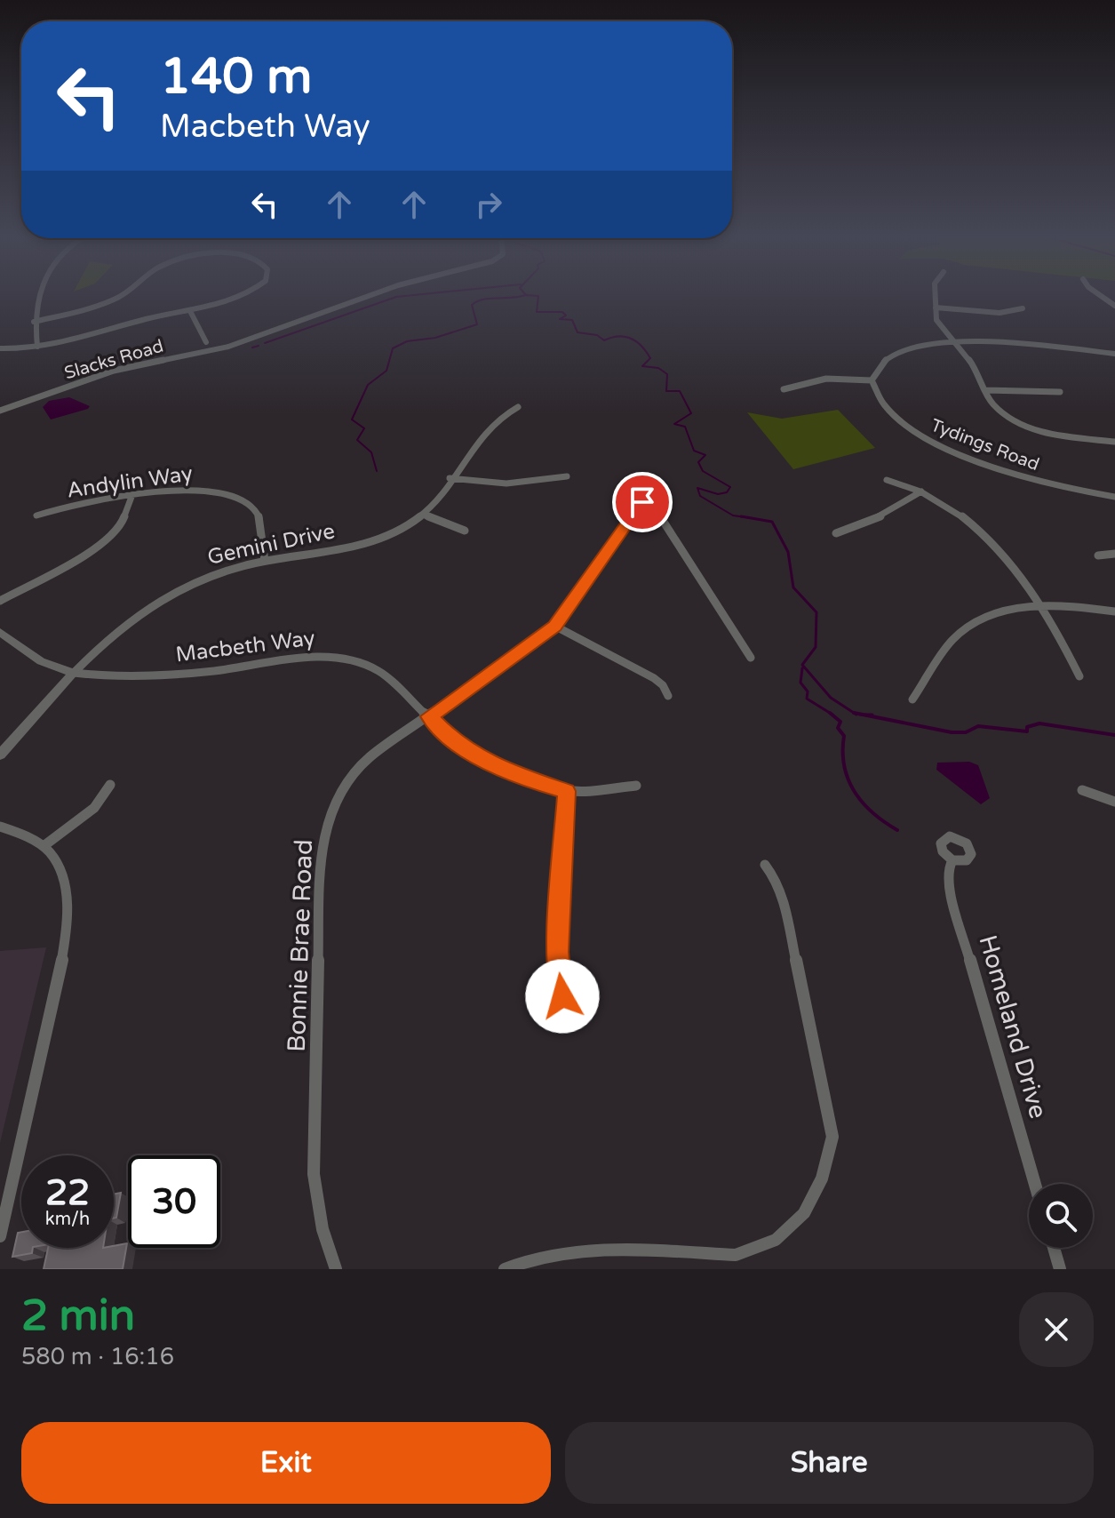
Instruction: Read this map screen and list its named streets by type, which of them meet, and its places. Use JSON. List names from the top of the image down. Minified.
{"streets":{"street":["Slacks Road","Tydings Road","Andylin Way","Gemini Drive","Macbeth Way","Bonnie Brae Road","Homeland Drive"]},"crossings":[["Andylin Way","Gemini Drive"],["Gemini Drive","Macbeth Way"],["Macbeth Way","Bonnie Brae Road"]],"page":{"turn":["140 m","Macbeth Way"],"speed":"22 km/h","limit":"30","heading":["2 min","580 m · 16:16"],"buttons":["Exit","Share"]}}
